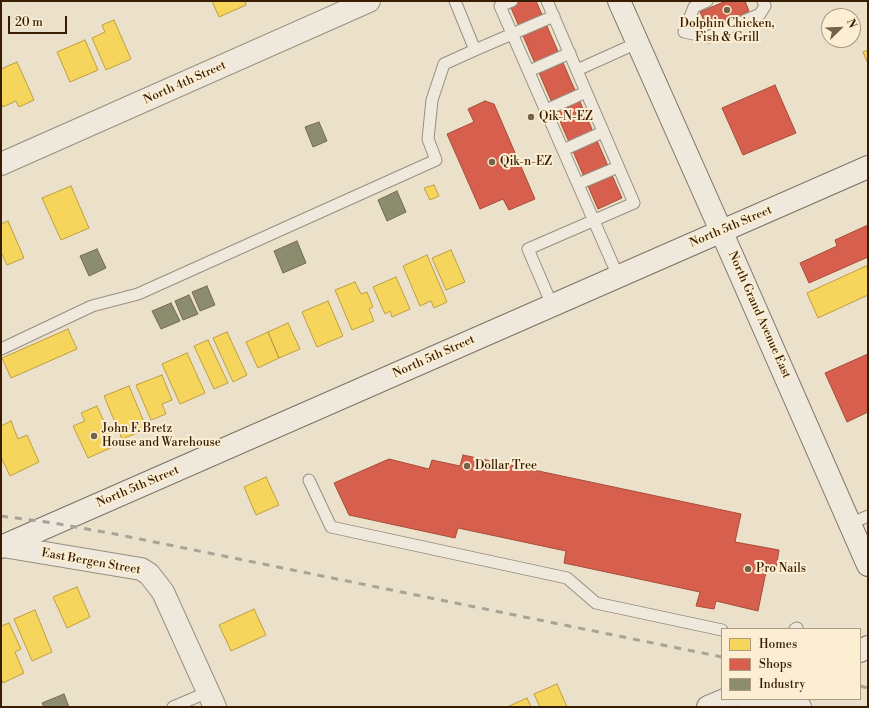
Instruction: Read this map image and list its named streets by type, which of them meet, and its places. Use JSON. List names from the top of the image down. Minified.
{"streets":{"main road":["North 4th Street","North 5th Street","North Grand Avenue East","East Bergen Street"]},"crossings":[["North 5th Street","North Grand Avenue East"],["North 5th Street","East Bergen Street"]],"places":["Dolphin Chicken, Fish & Grill","Qik-N-EZ","Qik-n-EZ","John F. Bretz House and Warehouse","Dollar Tree","Pro Nails"],"legend":["Homes","Shops","Industry"],"scale_bar":"20 m","north":"top right"}
